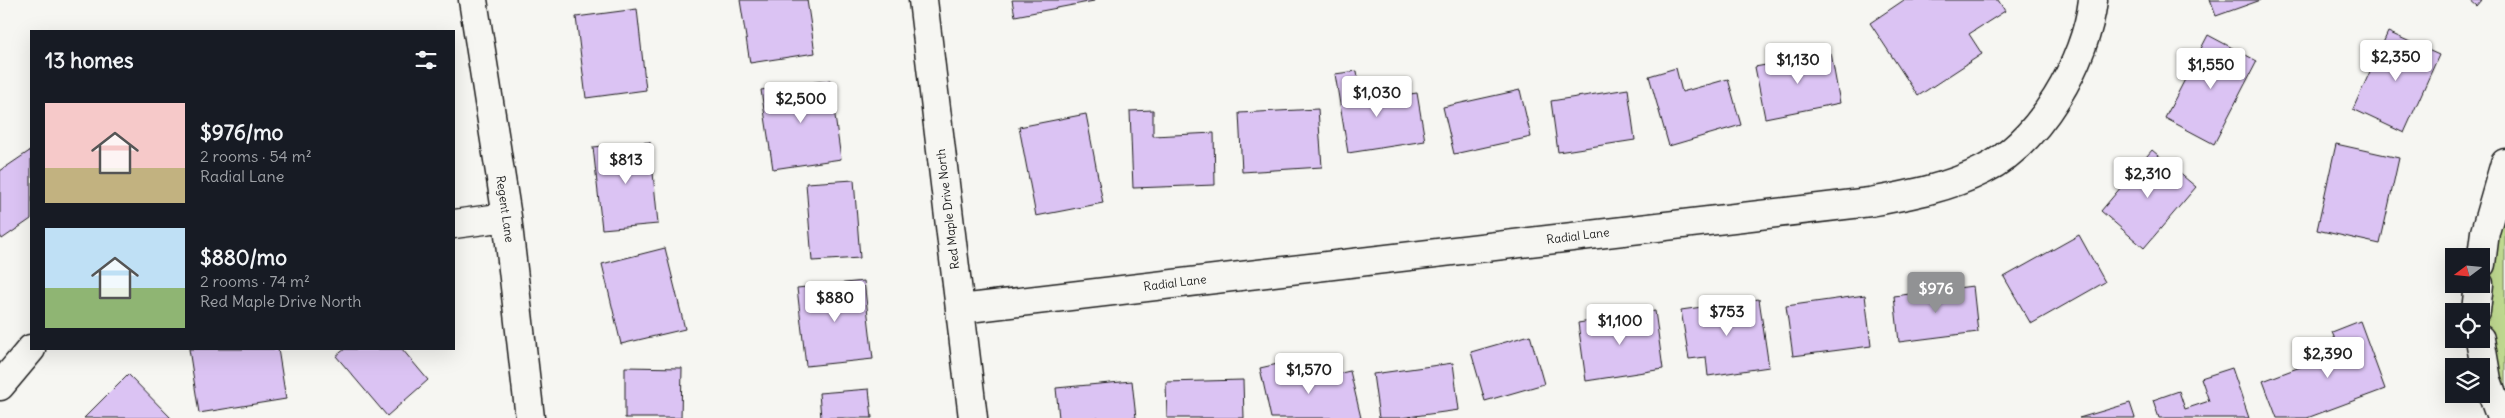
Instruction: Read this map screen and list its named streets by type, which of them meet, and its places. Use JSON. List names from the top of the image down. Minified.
{"streets":{"street":["Regent Lane","Red Maple Drive North","Radial Lane"]},"crossings":[["Red Maple Drive North","Radial Lane"]],"north":"left","page":{"heading":"13 homes","price":["$2,350","$1,130","$1,550","$1,030","$2,500","$813","$2,310","$976","$880","$753","$1,100","$2,390","$1,570"],"list":[{"name":"$976/mo","note":"2 rooms · 54 m² · Radial Lane"},{"name":"$880/mo","note":"2 rooms · 74 m² · Red Maple Drive North"}]}}
